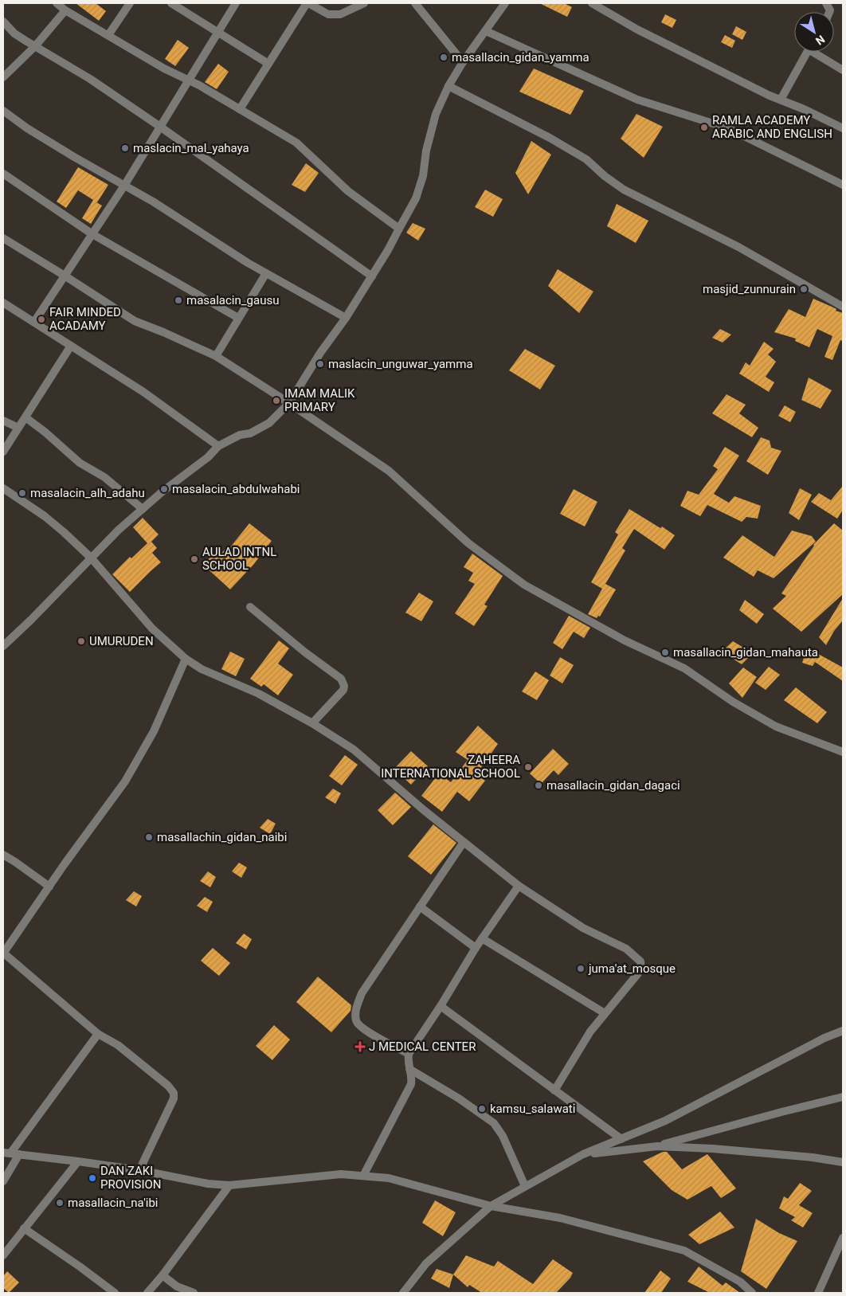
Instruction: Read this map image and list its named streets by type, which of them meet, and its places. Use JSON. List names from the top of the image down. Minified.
{"places":{"other":["masallacin_gidan_yamma","RAMLA ACADEMY ARABIC AND ENGLISH","maslacin_mal_yahaya","masjid_zunnurain","masalacin_gausu","FAIR MINDED ACADAMY","maslacin_unguwar_yamma","IMAM MALIK PRIMARY","masalacin_abdulwahabi","masalacin_alh_adahu","AULAD INTNL SCHOOL","UMURUDEN","masallacin_gidan_mahauta","ZAHEERA INTERNATIONAL SCHOOL","masallacin_gidan_dagaci","masallachin_gidan_naibi","juma'at_mosque","kamsu_salawati","DAN ZAKI PROVISION","masallacin_na'ibi"],"health":["J MEDICAL CENTER"]},"north":"bottom right"}
